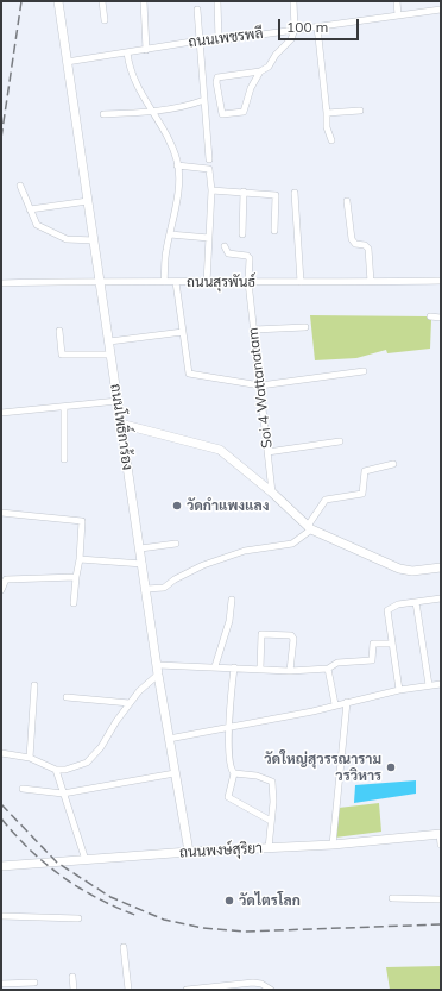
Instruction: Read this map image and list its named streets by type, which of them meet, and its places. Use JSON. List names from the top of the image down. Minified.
{"streets":{"street":["ถนนเพชรพลี","ถนนสุรพันธ์","Soi 4 Wattanatam","ถนนโพธิ์การ้อง","ถนนพงษ์สุริยา"]},"crossings":[["ถนนเพชรพลี","ถนนโพธิ์การ้อง"],["ถนนสุรพันธ์","Soi 4 Wattanatam"],["ถนนสุรพันธ์","ถนนโพธิ์การ้อง"],["ถนนโพธิ์การ้อง","ถนนพงษ์สุริยา"]],"places":["วัดกำแพงแลง","วัดใหญ่สุวรรณาราม วรวิหาร","วัดไตรโลก"],"scale_bar":"100 m"}
